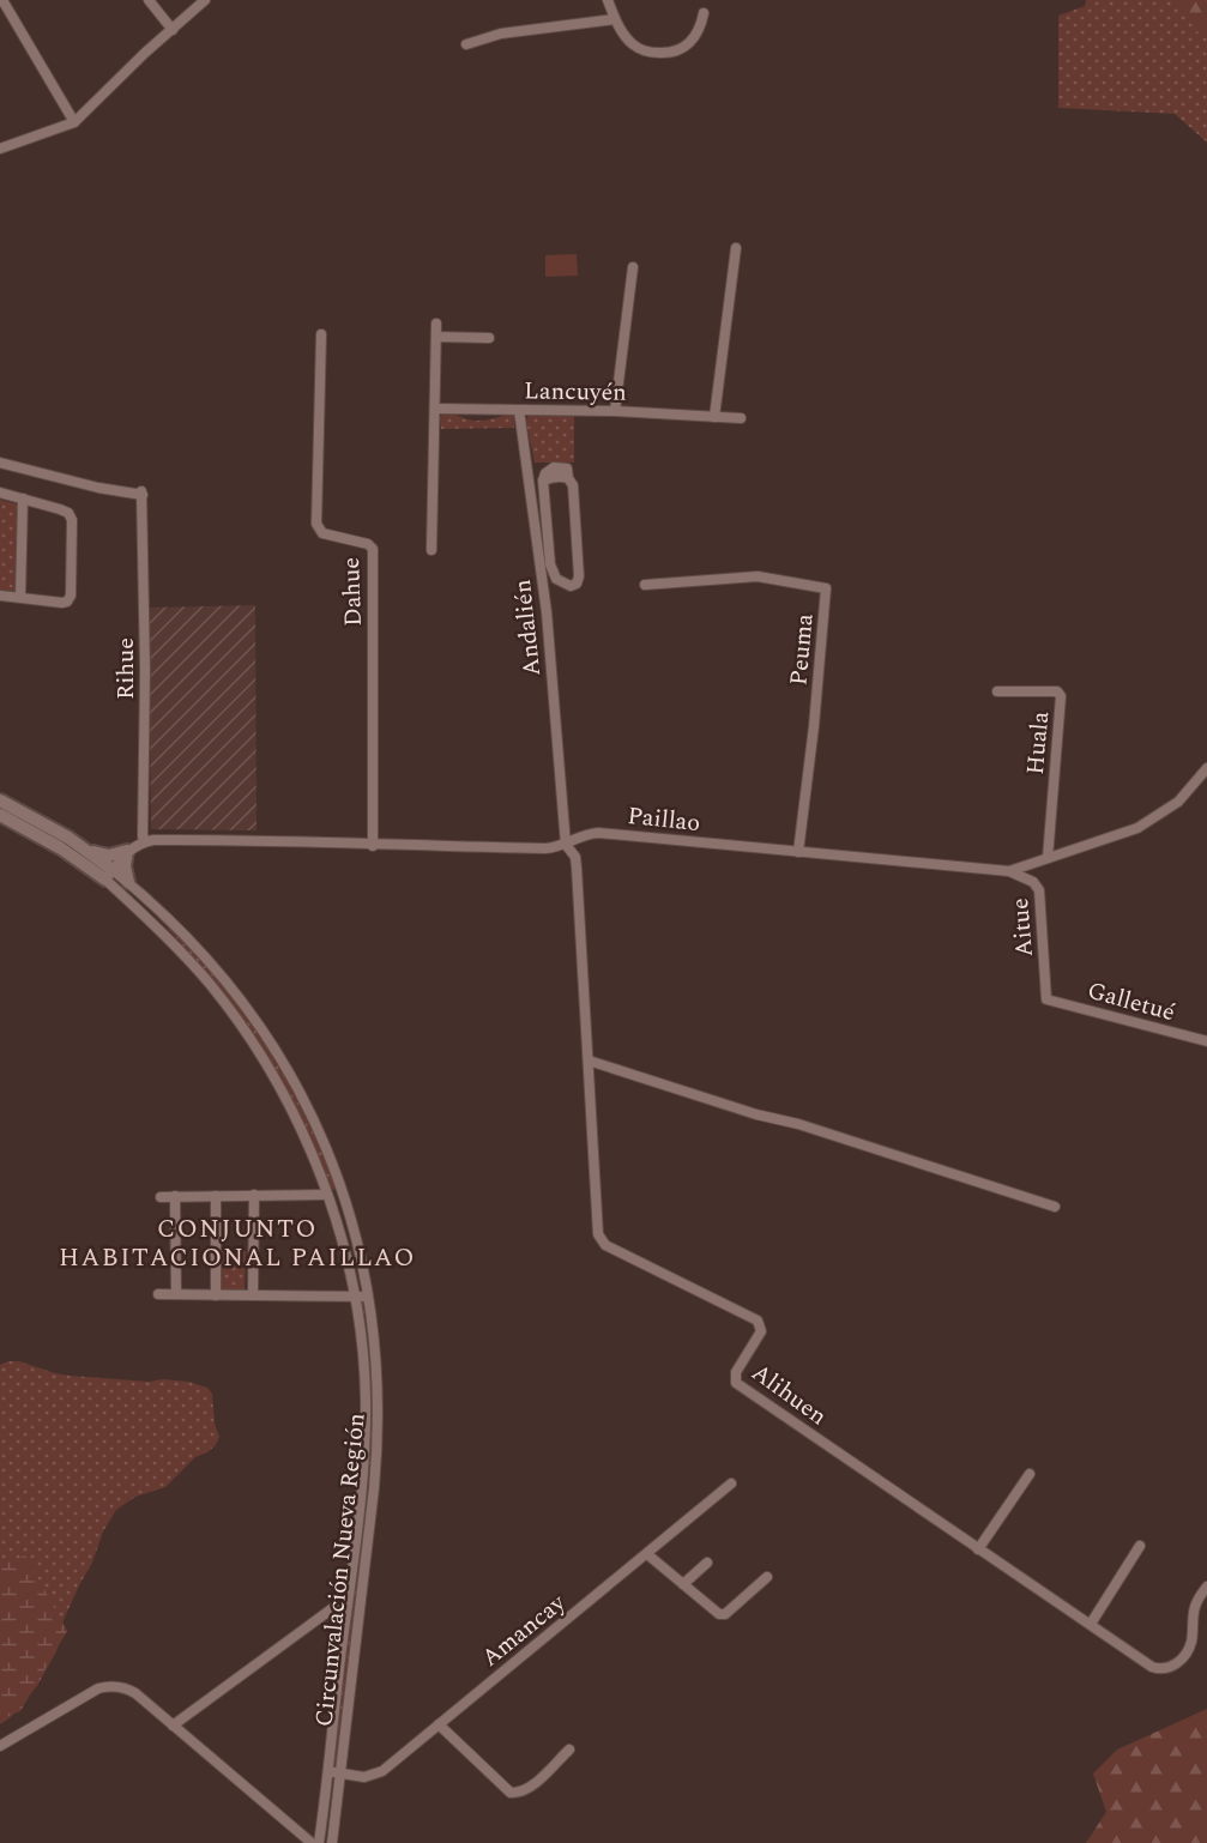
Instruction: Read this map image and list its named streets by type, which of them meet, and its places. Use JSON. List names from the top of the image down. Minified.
{"streets":{"street":["Lancuyén","Dahue","Andalién","Peuma","Rihue","Huala","Paillao","Aitue","Galletué","Alihuen","Circunvalación Nueva Región","Amancay"]},"crossings":[["Lancuyén","Andalién"],["Dahue","Paillao"],["Andalién","Paillao"],["Andalién","Alihuen"],["Peuma","Paillao"],["Rihue","Paillao"],["Huala","Paillao"],["Paillao","Aitue"],["Paillao","Alihuen"],["Paillao","Circunvalación Nueva Región"],["Aitue","Galletué"],["Circunvalación Nueva Región","Amancay"]],"districts":["CONJUNTO HABITACIONAL PAILLAO"]}
